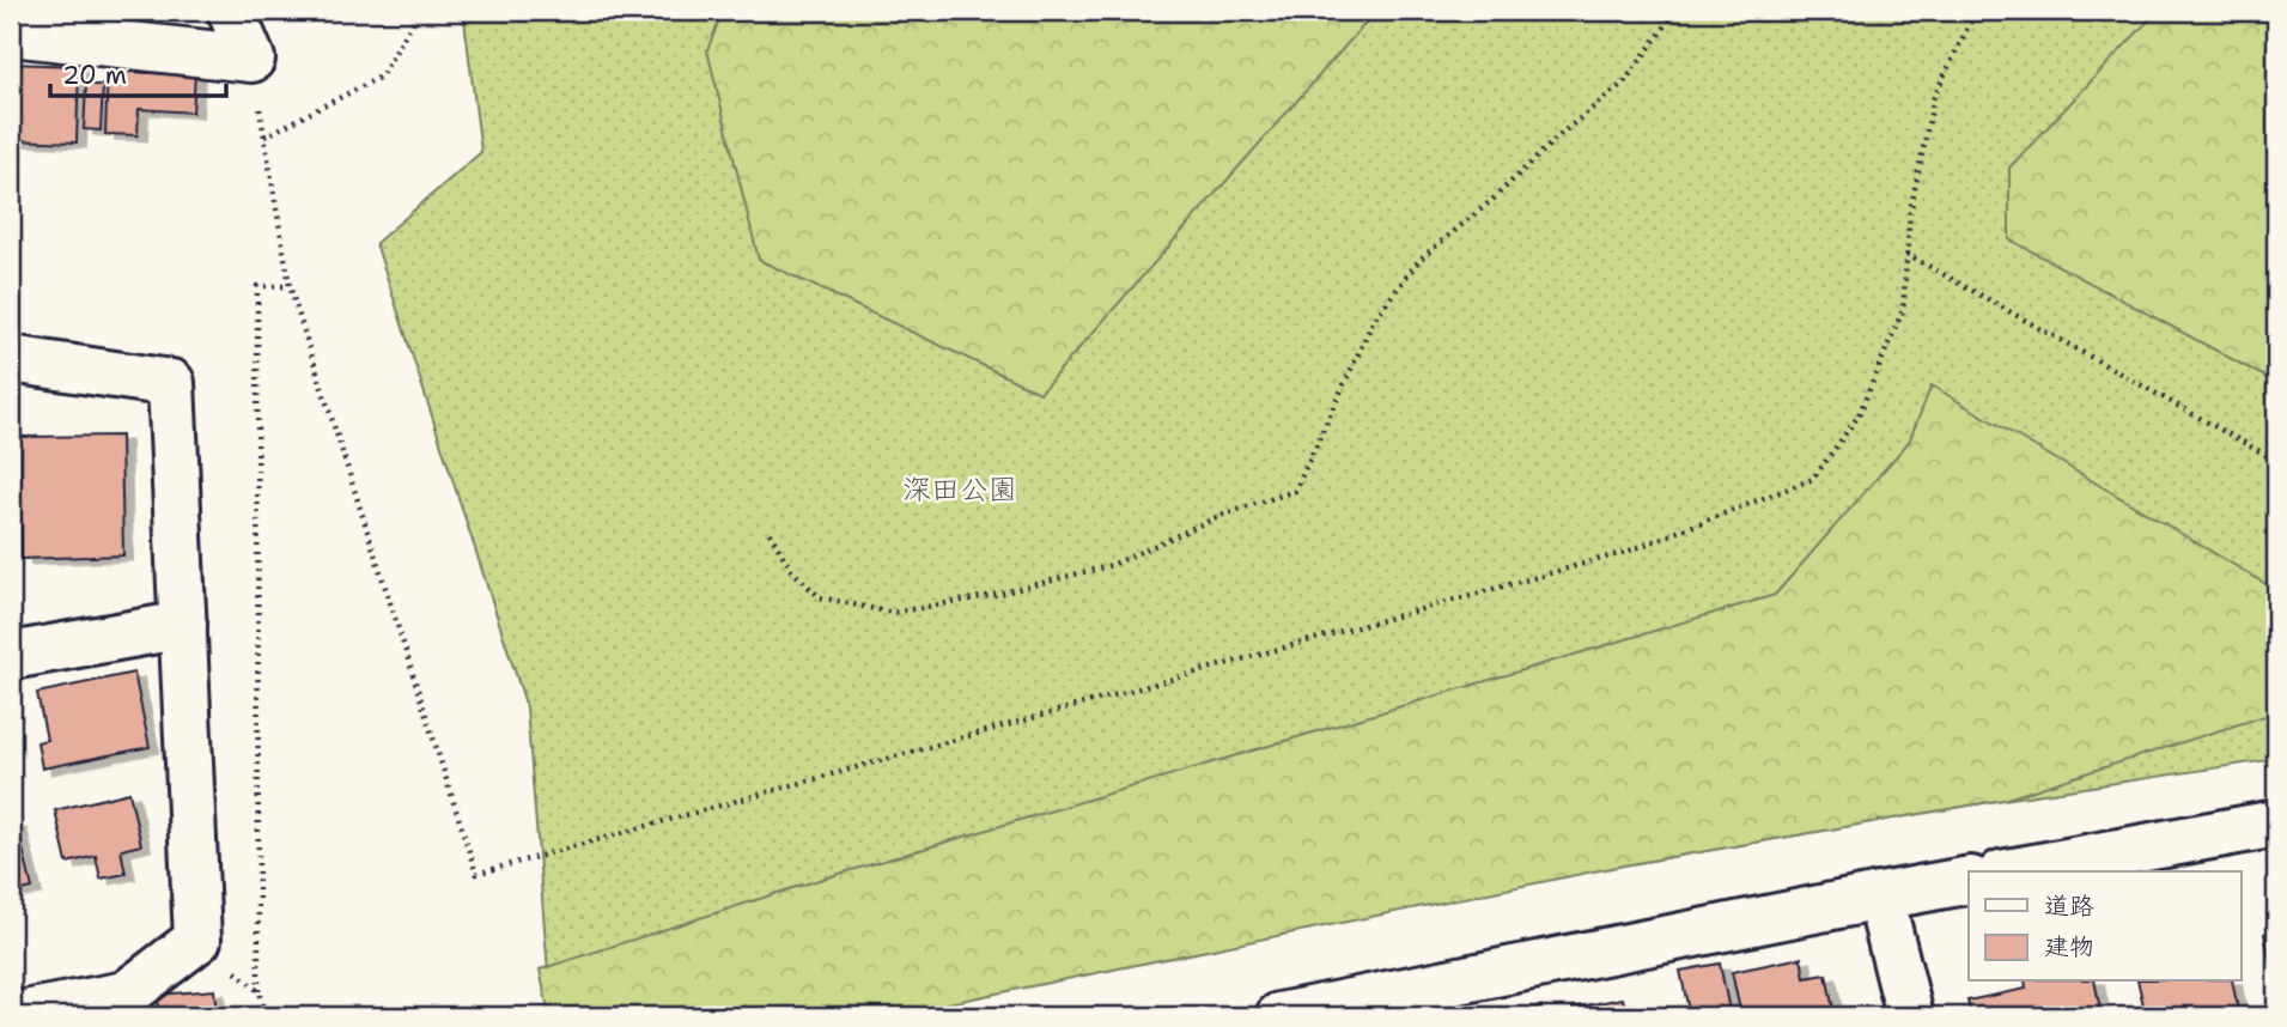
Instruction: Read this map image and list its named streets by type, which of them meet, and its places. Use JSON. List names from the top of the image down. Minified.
{"parks":["深田公園"],"legend":["道路","建物"],"scale_bar":"20 m"}
